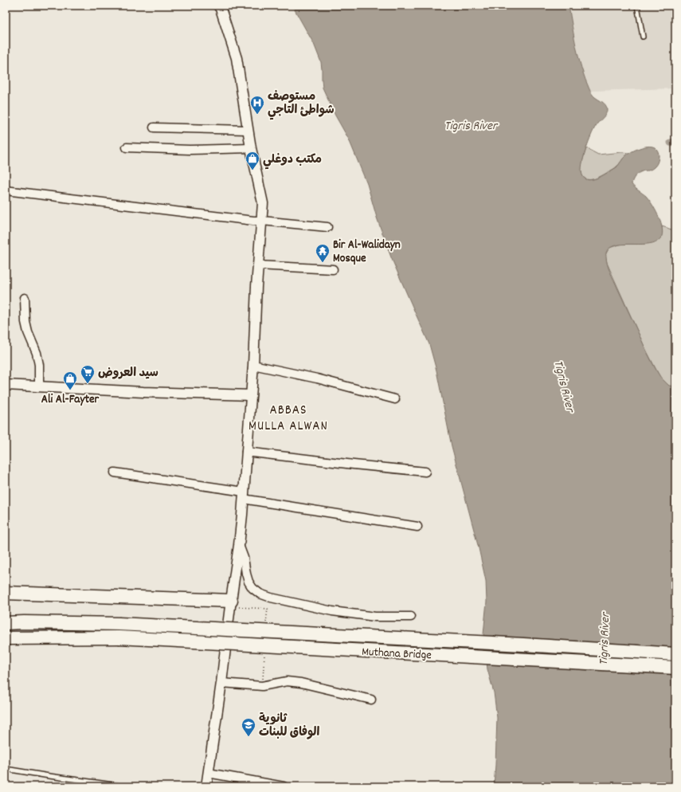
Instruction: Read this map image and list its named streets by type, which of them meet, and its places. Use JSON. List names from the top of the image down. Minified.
{"streets":{"highway":["Muthana Bridge"]},"districts":["ABBAS MULLA ALWAN"],"water":["Tigris River"],"places":{"hospital":["مستوصف شواطئ التاجي"],"shop":["مكتب دوغلي","Ali Al-Fayter"],"temple":["Bir Al-Walidayn Mosque"],"supermarket":["سيد العروض"],"school or university":["ثانوية الوفاق للبنات"]}}
